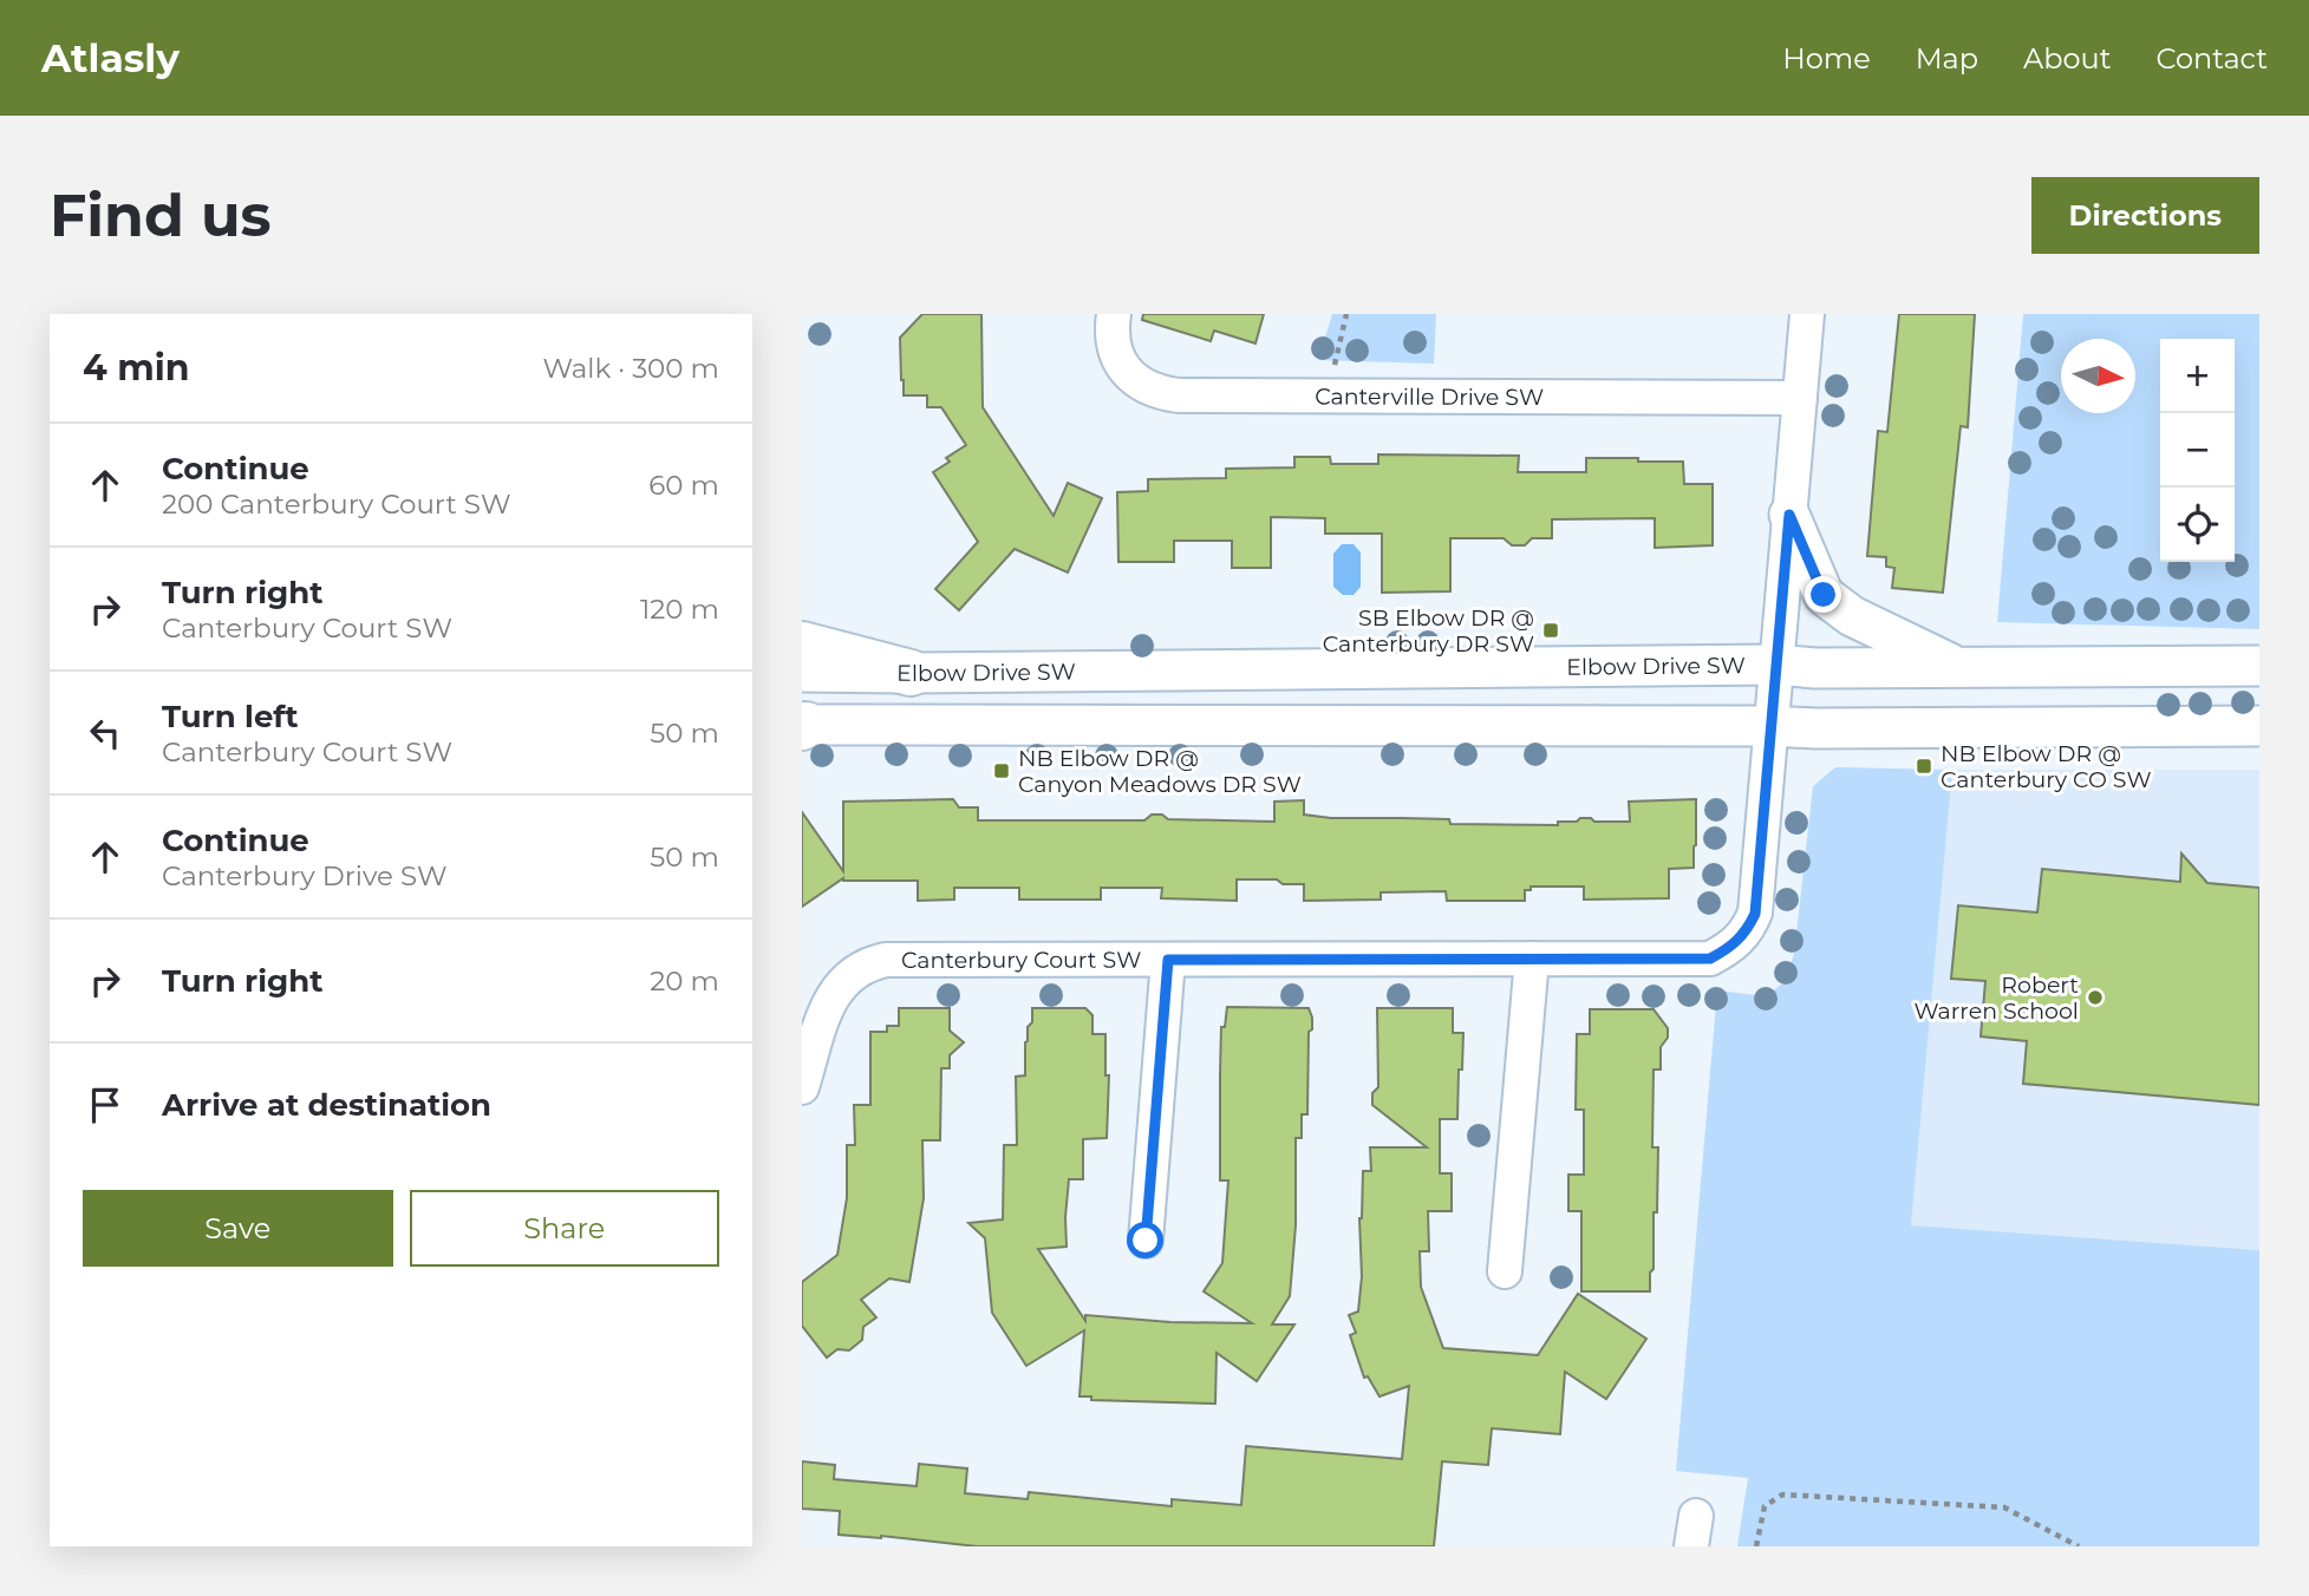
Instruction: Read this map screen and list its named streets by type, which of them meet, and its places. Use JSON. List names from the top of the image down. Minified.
{"streets":{"street":["Canterville Drive SW","Elbow Drive SW","Canterbury Court SW"]},"crossings":[["Canterville Drive SW","Canterbury Court SW"],["Elbow Drive SW","Canterbury Court SW"]],"places":{"transit":["SB Elbow DR @ Canterbury DR SW","NB Elbow DR @ Canterbury CO SW","NB Elbow DR @ Canyon Meadows DR SW"],"other":["Robert Warren School"]},"north":"right","page":{"header":"Atlasly","nav":["Home","Map","About","Contact"],"buttons":["Directions",["Save","Share"]],"title":"Find us","heading":["4 min","Walk · 300 m"],"map_buttons":["+","−"],"list":[["Continue","200 Canterbury Court SW","60 m"],["Turn right","Canterbury Court SW","120 m"],["Turn left","Canterbury Court SW","50 m"],["Continue","Canterbury Drive SW","50 m"],["Turn right","20 m"],"Arrive at destination"]}}
